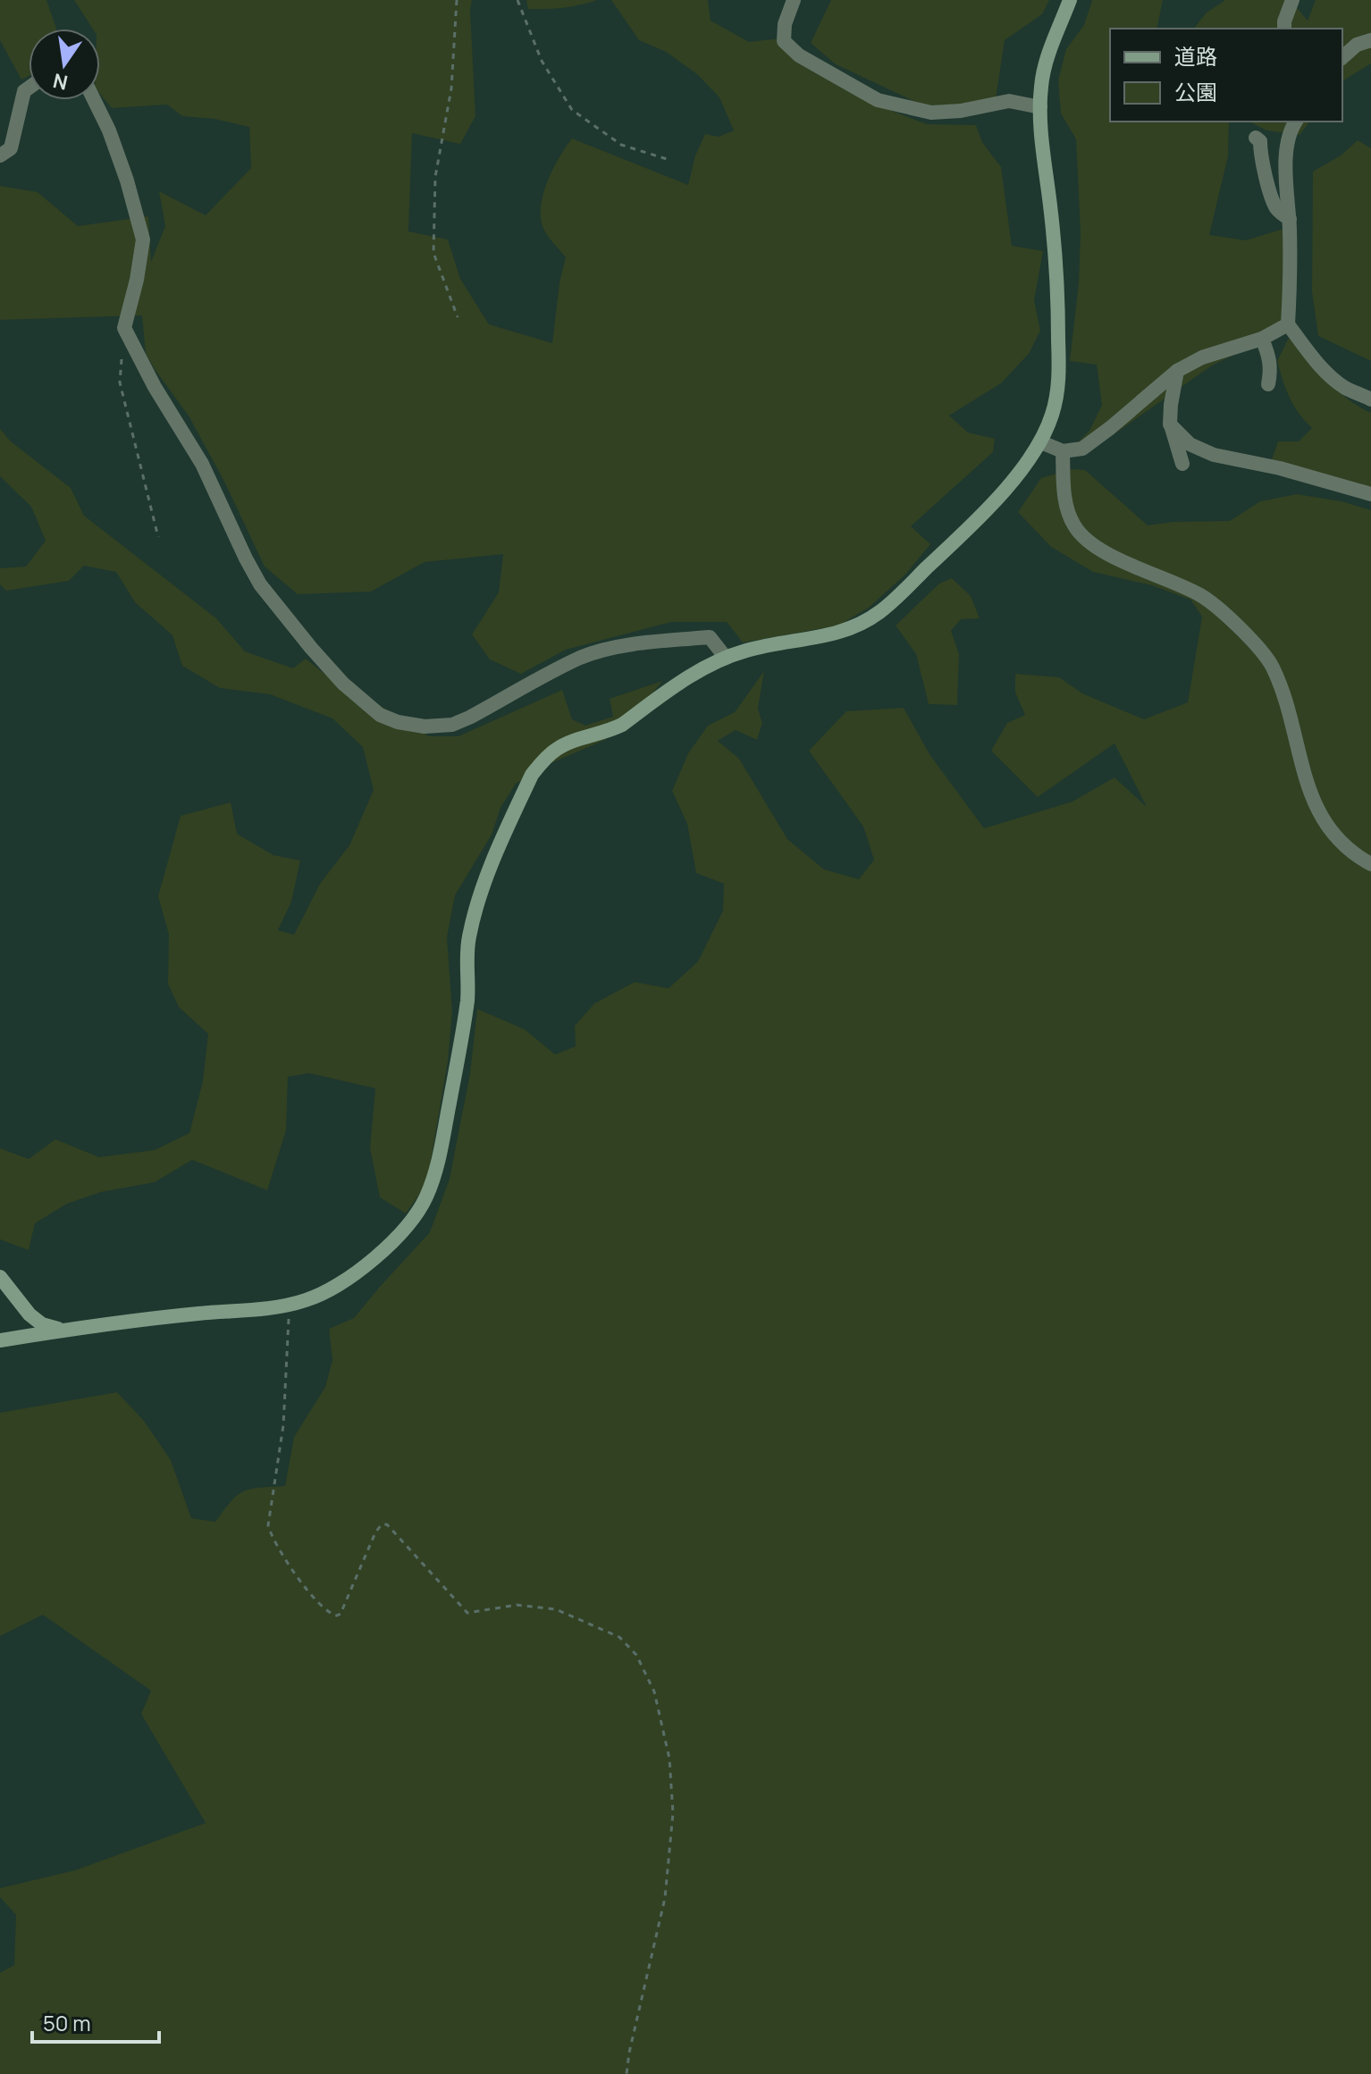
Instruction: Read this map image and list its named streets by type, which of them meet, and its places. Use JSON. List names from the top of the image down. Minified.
{"legend":["道路","公園"],"scale_bar":"50 m","north":"bottom"}
